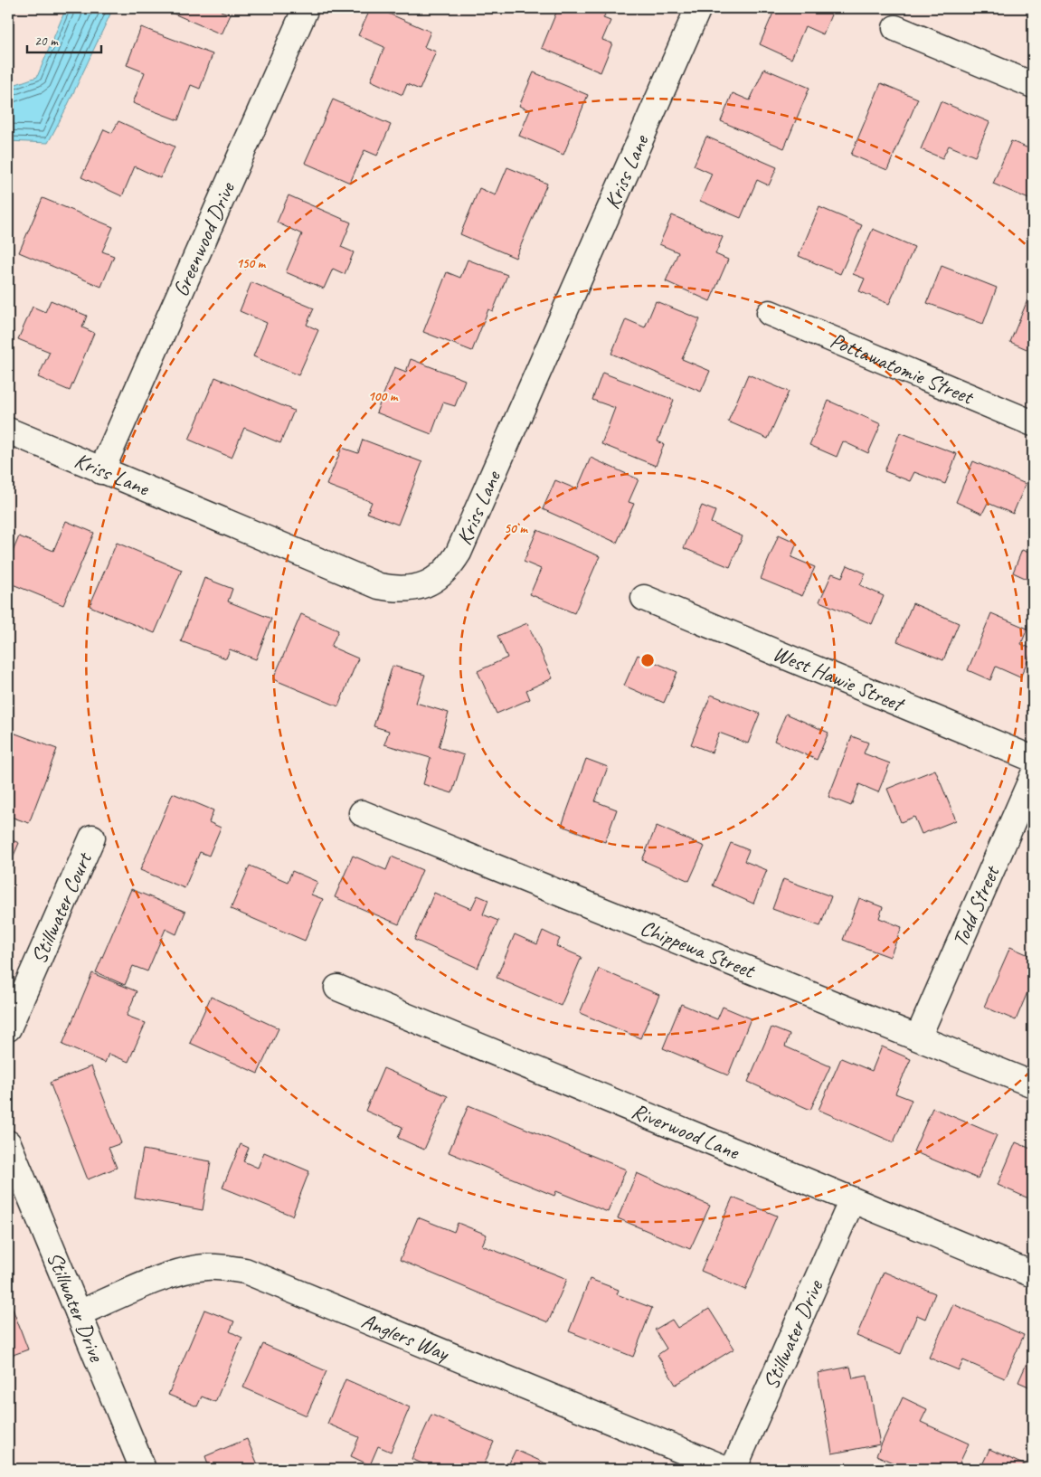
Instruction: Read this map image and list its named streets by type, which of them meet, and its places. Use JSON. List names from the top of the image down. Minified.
{"streets":{"street":["Kriss Lane","Greenwood Drive","Pottawatomie Street","West Hawie Street","Todd Street","Stillwater Court","Chippewa Street","Riverwood Lane","Stillwater Drive","Anglers Way"]},"crossings":[["Kriss Lane","Greenwood Drive"],["Todd Street","Chippewa Street"],["Riverwood Lane","Stillwater Drive"],["Stillwater Drive","Anglers Way"]],"scale_bar":"20 m","rings":["150 m","100 m","50 m"]}
